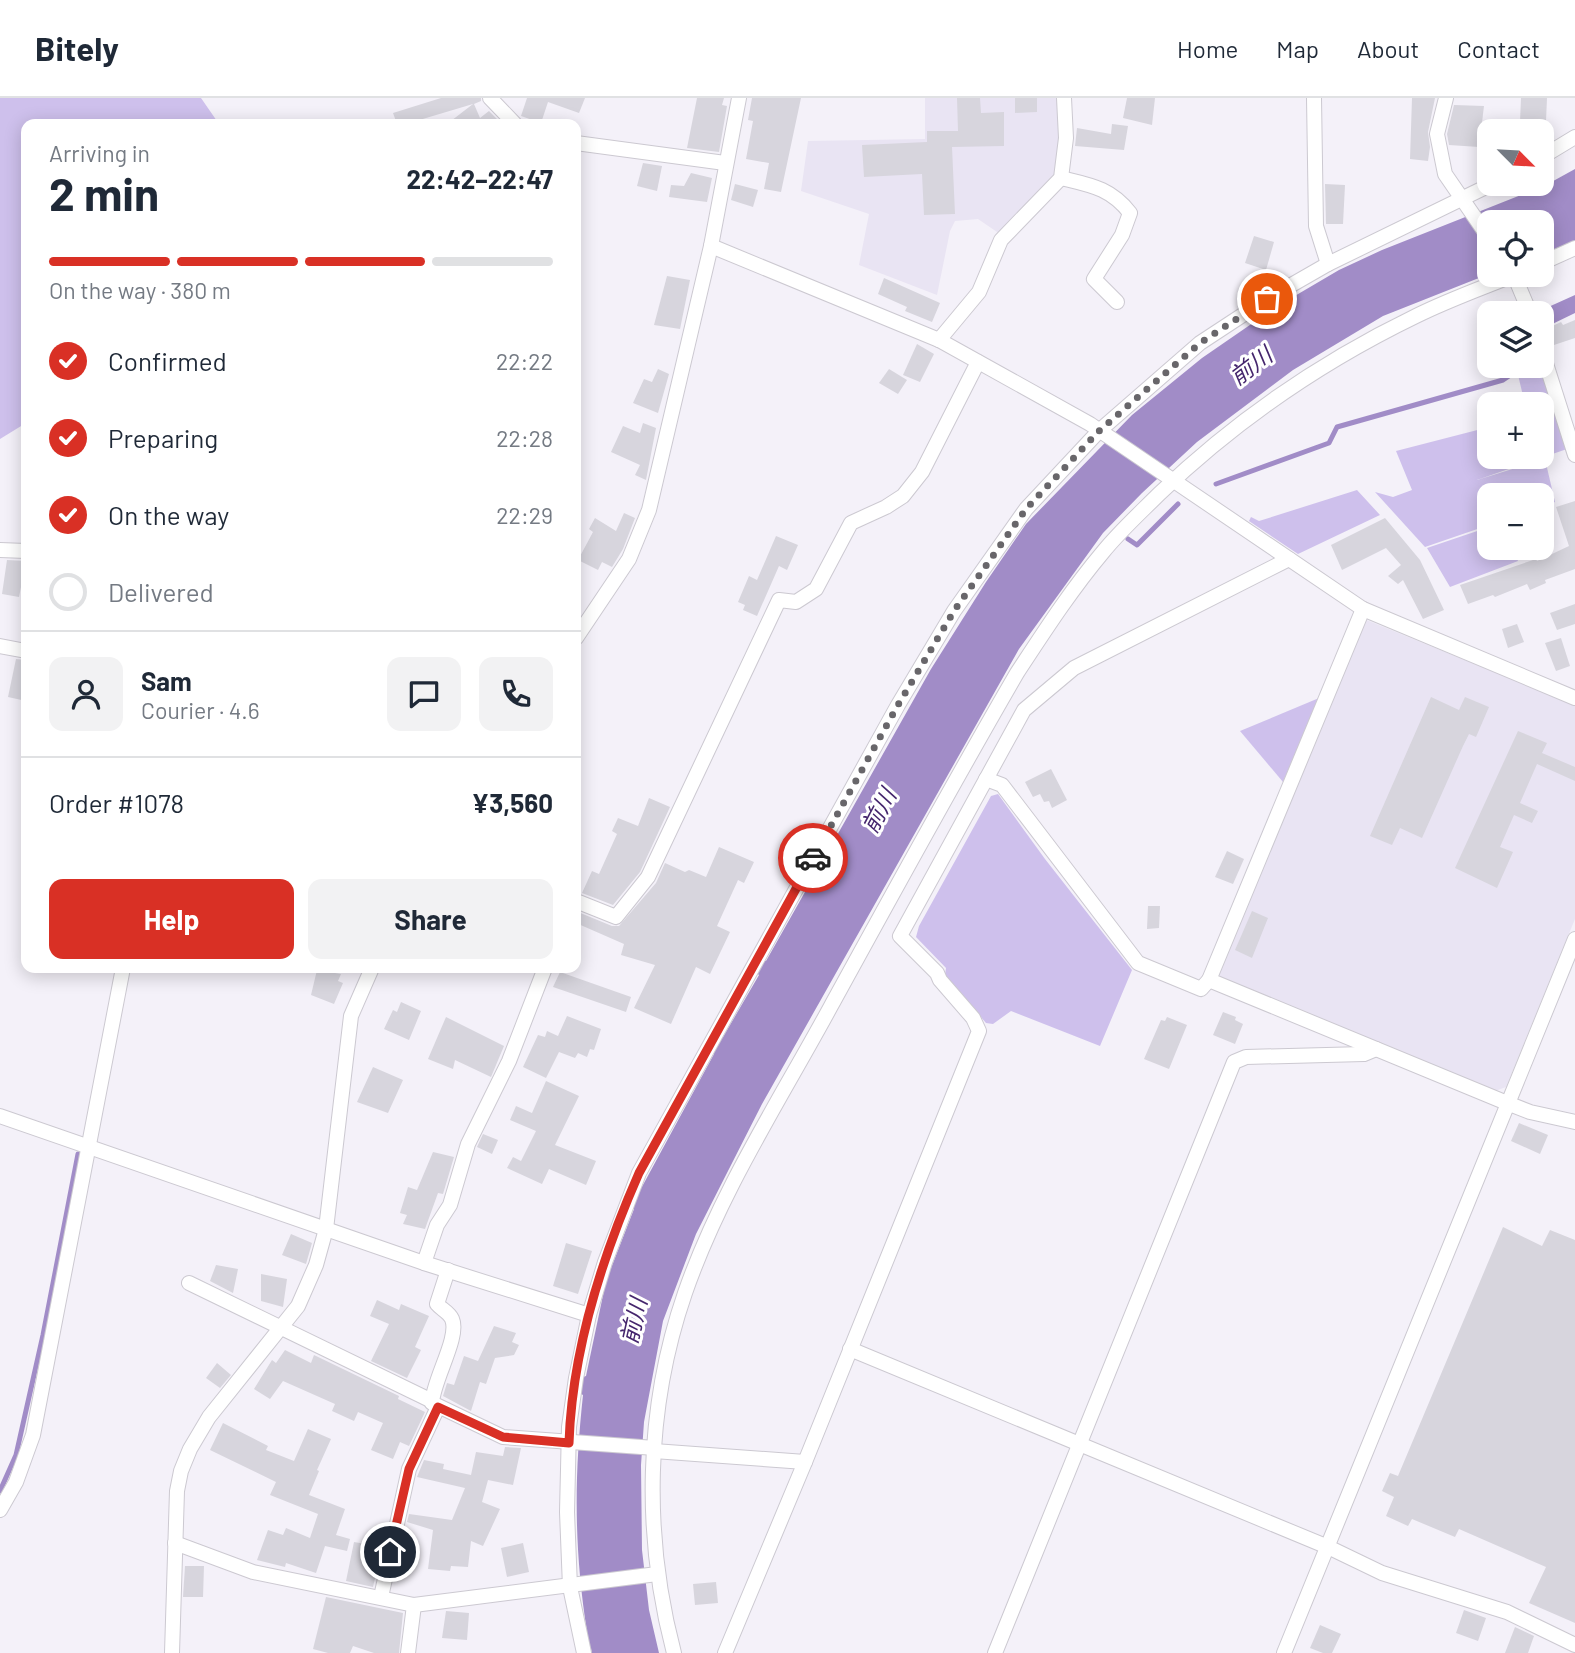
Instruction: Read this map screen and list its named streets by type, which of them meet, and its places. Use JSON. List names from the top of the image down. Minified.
{"water":["前川"],"north":"bottom right","page":{"header":"Bitely","nav":["Home","Map","About","Contact"],"map_buttons":["+","−"],"heading":["2 min","Arriving in","22:42–22:47"],"panel":["Sam","Courier · 4.6","Order #1078","¥3,560"],"bar":"On the way · 380 m","list":[["Confirmed","22:22"],["Preparing","22:28"],["On the way","22:29"],"Delivered"],"buttons":["Help","Share"]}}
